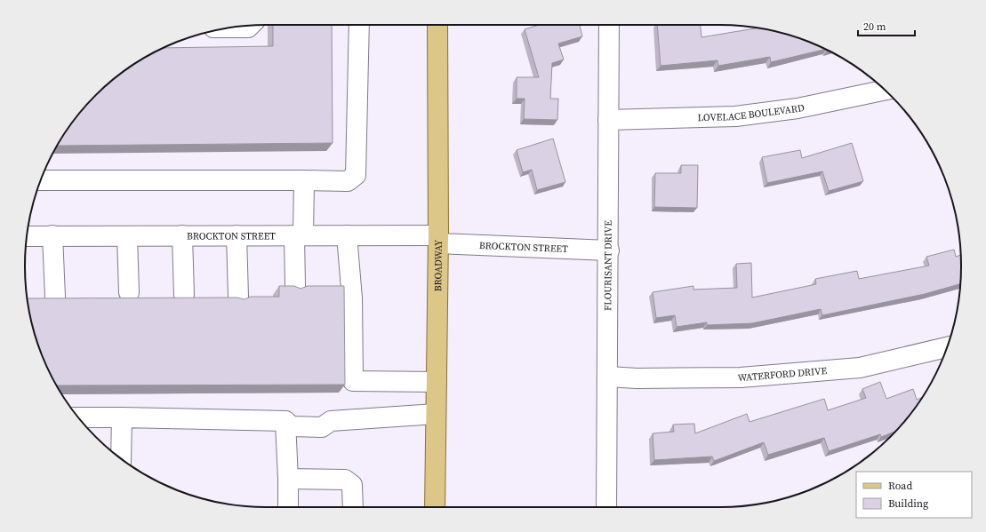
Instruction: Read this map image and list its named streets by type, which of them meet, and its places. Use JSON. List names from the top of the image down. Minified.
{"streets":{"main road":["BROADWAY"],"street":["LOVELACE BOULEVARD","BROCKTON STREET","FLOURISANT DRIVE","WATERFORD DRIVE"]},"crossings":[["LOVELACE BOULEVARD","FLOURISANT DRIVE"],["BROCKTON STREET","BROADWAY"],["BROCKTON STREET","FLOURISANT DRIVE"],["FLOURISANT DRIVE","WATERFORD DRIVE"]],"legend":["Road","Building"],"scale_bar":"20 m"}
